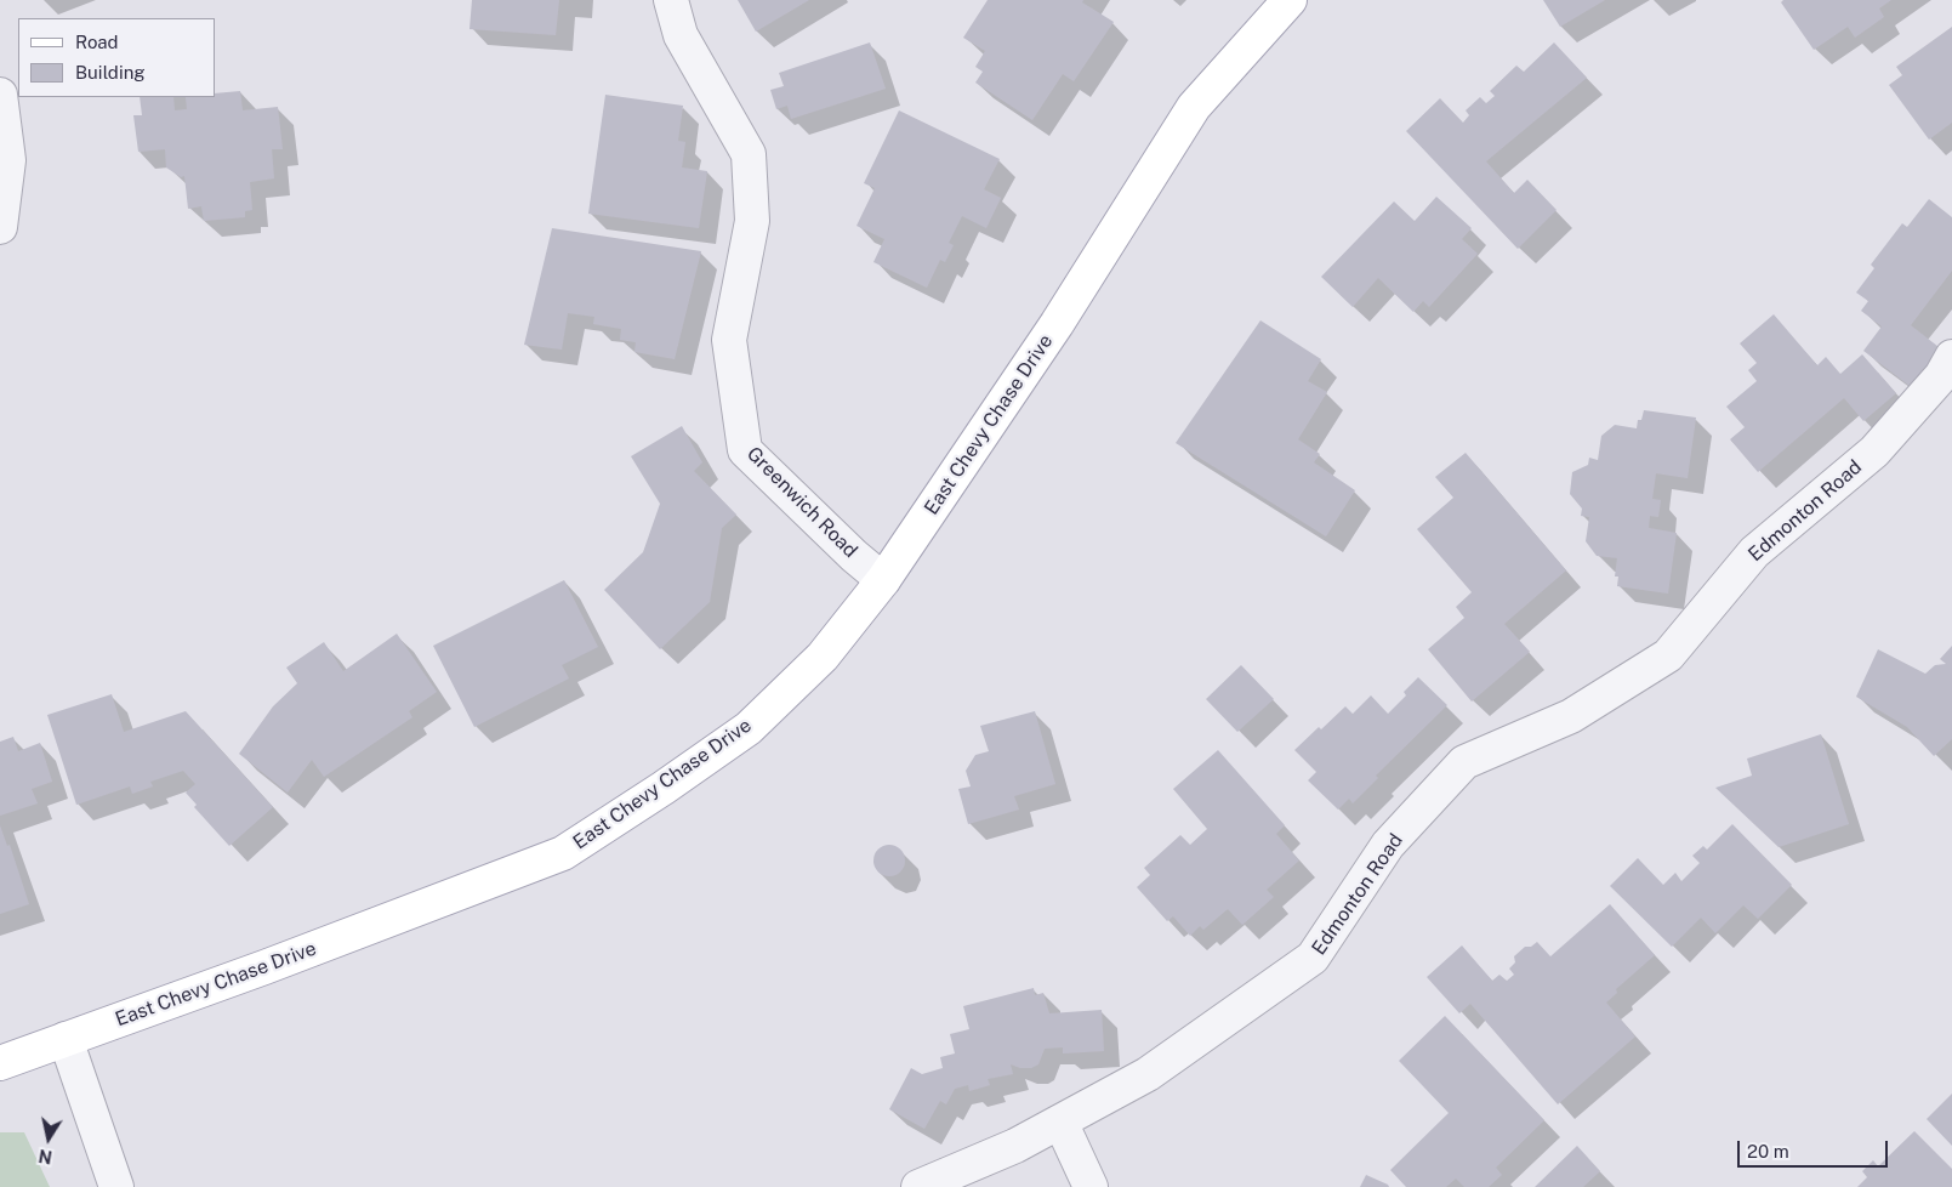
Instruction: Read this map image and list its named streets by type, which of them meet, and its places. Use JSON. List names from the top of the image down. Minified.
{"streets":{"main road":["East Chevy Chase Drive"],"street":["Greenwich Road","Edmonton Road"]},"crossings":[["East Chevy Chase Drive","Greenwich Road"]],"legend":["Road","Building"],"scale_bar":"20 m","north":"bottom"}
